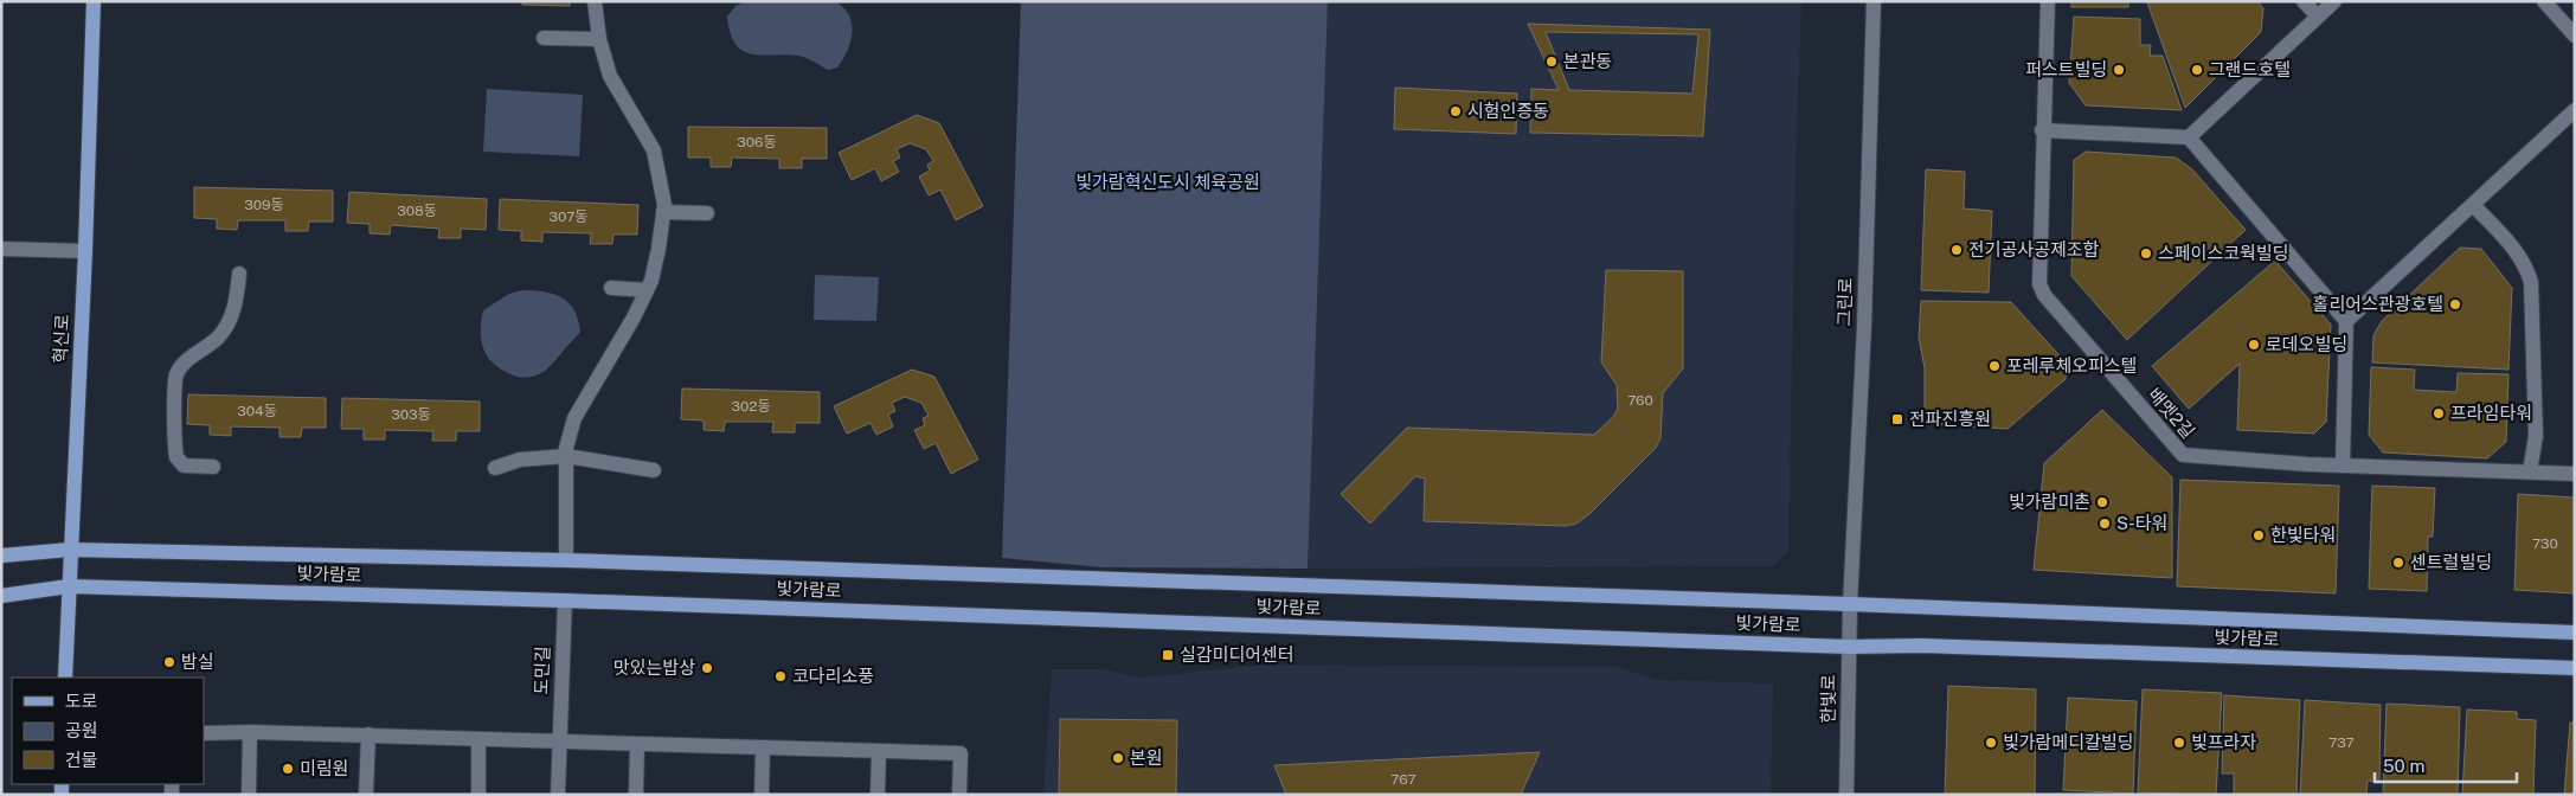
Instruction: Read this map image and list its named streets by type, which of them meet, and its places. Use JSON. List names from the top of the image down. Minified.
{"streets":{"main road":["혁신로","빛가람로"],"street":["그린로","배멧2길","도민길","한빛로"]},"crossings":[["그린로","빛가람로"],["그린로","한빛로"],["혁신로","빛가람로"],["빛가람로","도민길"],["빛가람로","한빛로"]],"parks":["빛가람혁신도시 체육공원"],"places":{"other":["본관동","퍼스트빌딩","그랜드호텔","시험인증동","전기공사공제조합","스페이스코웍빌딩","홀리어스관광호텔","로데오빌딩","포레루체오피스텔","프라임타워","빛가람미촌","S-타워","한빛타워","센트럴빌딩","밤실","맛있는밥상","코다리소풍","빛가람메디칼빌딩","빛프라자","본원","미림원"],"transit":["전파진흥원","실감미디어센터"]},"house_numbers":["306동","309동","308동","307동","760","302동","304동","303동","730","737","767"],"legend":["도로","공원","건물"],"scale_bar":"50 m"}
